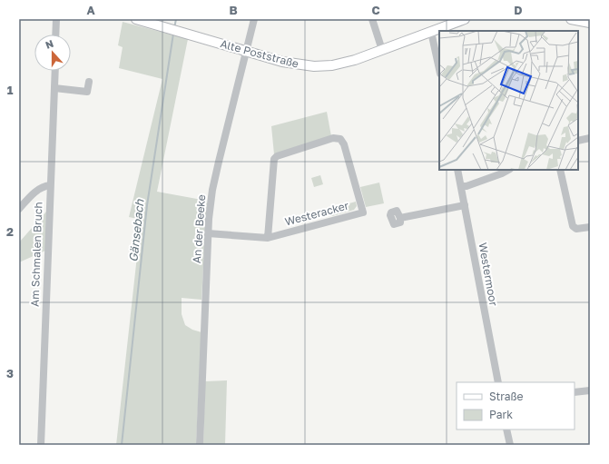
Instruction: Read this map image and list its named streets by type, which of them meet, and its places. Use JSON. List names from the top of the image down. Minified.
{"streets":{"main road":["Alte Poststraße"],"street":["Westeracker","An der Beeke","Am Schmalen Bruch","Westermoor"]},"crossings":[["Alte Poststraße","An der Beeke"],["Westeracker","An der Beeke"]],"water":["Gänsebach"],"legend":["Straße","Park"],"north":"top","grid":{"columns":["A","B","C","D"],"rows":["1","2","3"]}}
